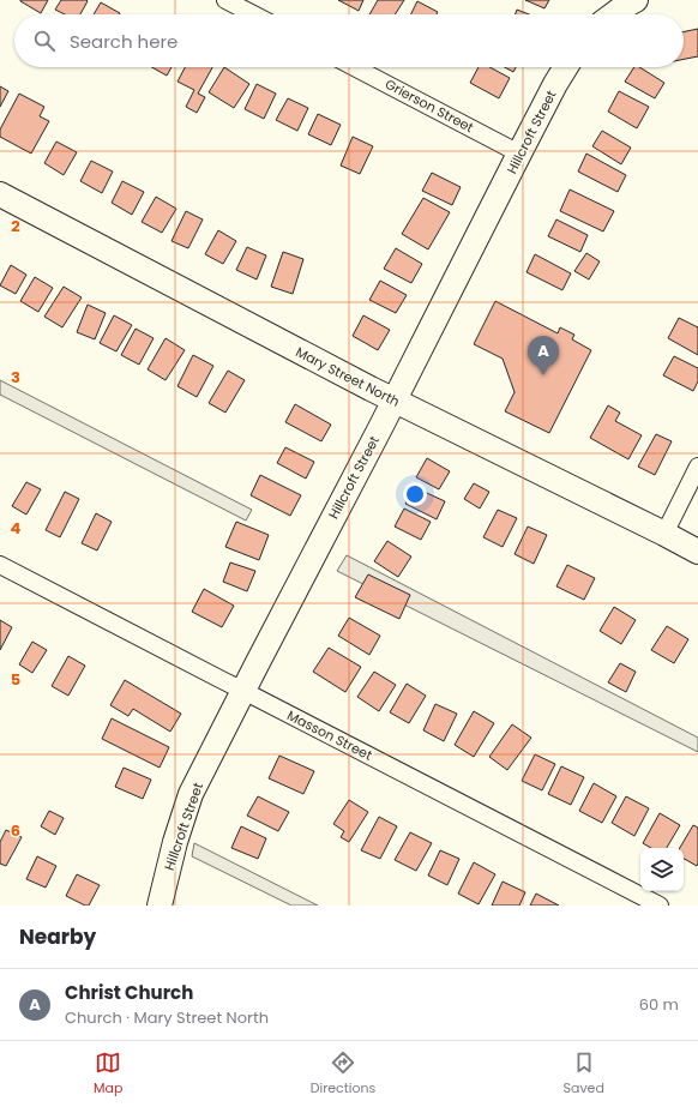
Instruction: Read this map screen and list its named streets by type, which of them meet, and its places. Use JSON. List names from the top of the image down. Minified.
{"streets":{"street":["Grierson Street","Hillcroft Street","Mary Street North","Masson Street"]},"crossings":[["Grierson Street","Hillcroft Street"],["Hillcroft Street","Mary Street North"],["Hillcroft Street","Masson Street"]],"page":{"search":"Search here","pins":"A","heading":"Nearby","list":[{"mark":"A","name":"Christ Church","note":"Church · Mary Street North","value":"60 m"}],"nav":["Map","Directions","Saved"]},"grid":{"rows":["2","3","4","5","6"]}}
